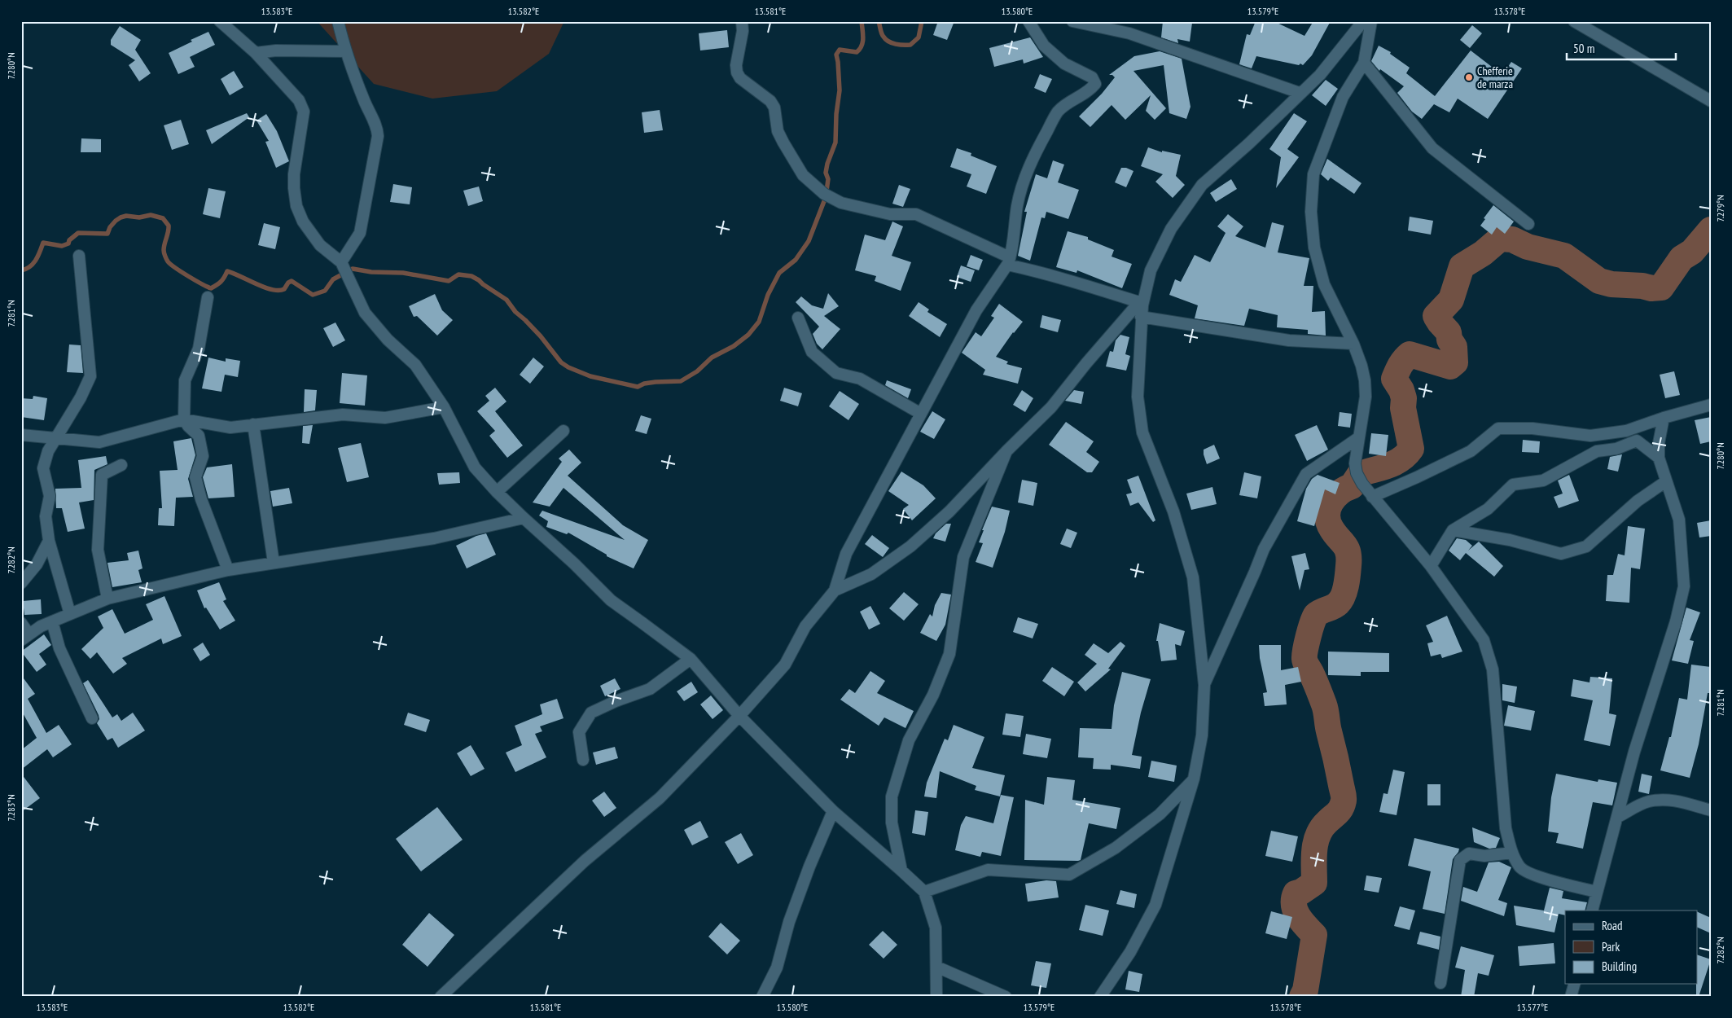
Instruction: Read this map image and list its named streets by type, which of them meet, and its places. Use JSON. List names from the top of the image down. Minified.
{"places":["Chefferie de marza"],"legend":["Road","Park","Building"],"scale_bar":"50 m","coordinates":["13.583°E","13.582°E","13.581°E","13.580°E","13.579°E","13.578°E","7.280°N","7.279°N","7.281°N","7.282°N","7.283°N","13.577°E"]}
